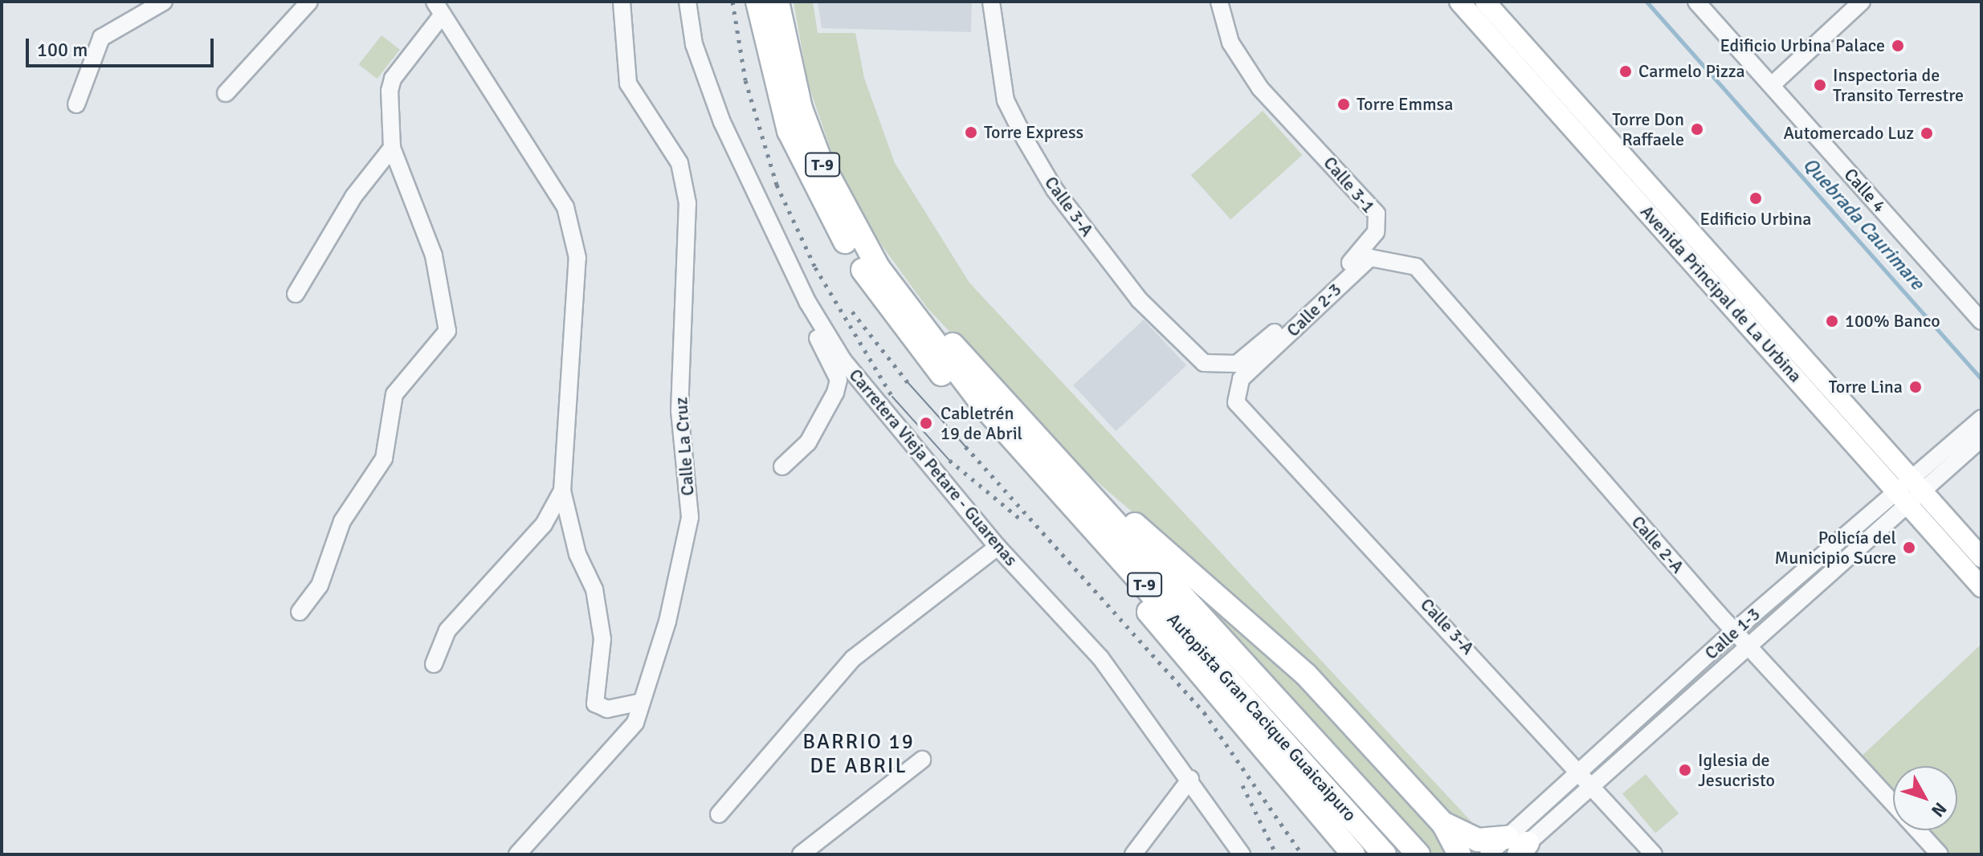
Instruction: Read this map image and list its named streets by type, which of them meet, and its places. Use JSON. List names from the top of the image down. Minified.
{"streets":{"highway":["T-9","Autopista Gran Cacique Guaicaipuro"],"main road":["Avenida Principal de La Urbina"],"street":["Calle 3-1","Calle 4","Calle 3-A","Calle 2-3","Calle La Cruz","Carretera Vieja Petare - Guarenas","Calle 2-A","Calle 1-3"]},"crossings":[["Calle 3-1","Calle 3-A"],["Calle 3-A","Calle 2-3"],["Calle 3-A","Calle 1-3"],["Avenida Principal de La Urbina","Calle 1-3"],["Calle 2-3","Calle 2-A"],["Calle 2-A","Calle 1-3"]],"districts":["BARRIO 19 DE ABRIL"],"water":["Quebrada Caurimare"],"places":["Edificio Urbina Palace","Carmelo Pizza","Inspectoria de Transito Terrestre","Torre Emmsa","Torre Don Raffaele","Torre Express","Automercado Luz","Edificio Urbina","100% Banco","Torre Lina","Cabletrén 19 de Abril","Policía del Municipio Sucre","Iglesia de Jesucristo"],"scale_bar":"100 m","north":"bottom right"}
